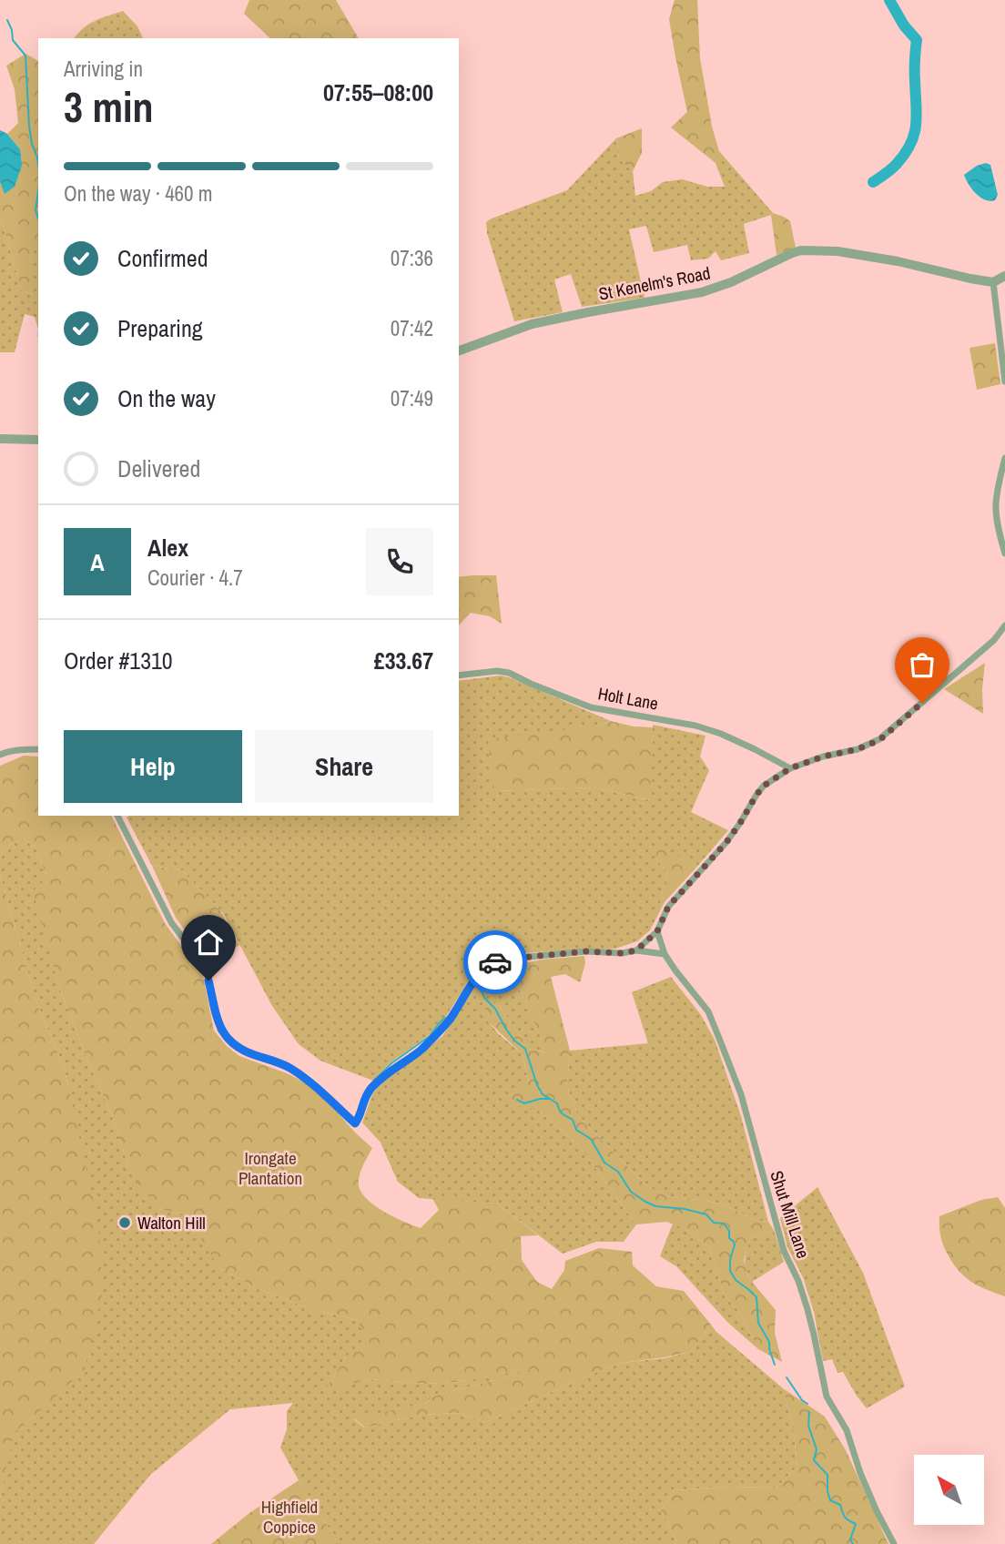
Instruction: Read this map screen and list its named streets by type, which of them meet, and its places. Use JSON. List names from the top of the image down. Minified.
{"streets":{"street":["St Kenelm's Road","Holt Lane","Shut Mill Lane"]},"parks":["Irongate Plantation","Highfield Coppice"],"places":["Walton Hill"],"north":"top left","page":{"heading":["3 min","Arriving in","07:55–08:00"],"panel":["Alex","Courier · 4.7","Order #1310","£33.67"],"bar":"On the way · 460 m","list":[["Confirmed","07:36"],["Preparing","07:42"],["On the way","07:49"],"Delivered"],"round":"A","buttons":["Help","Share"]}}
